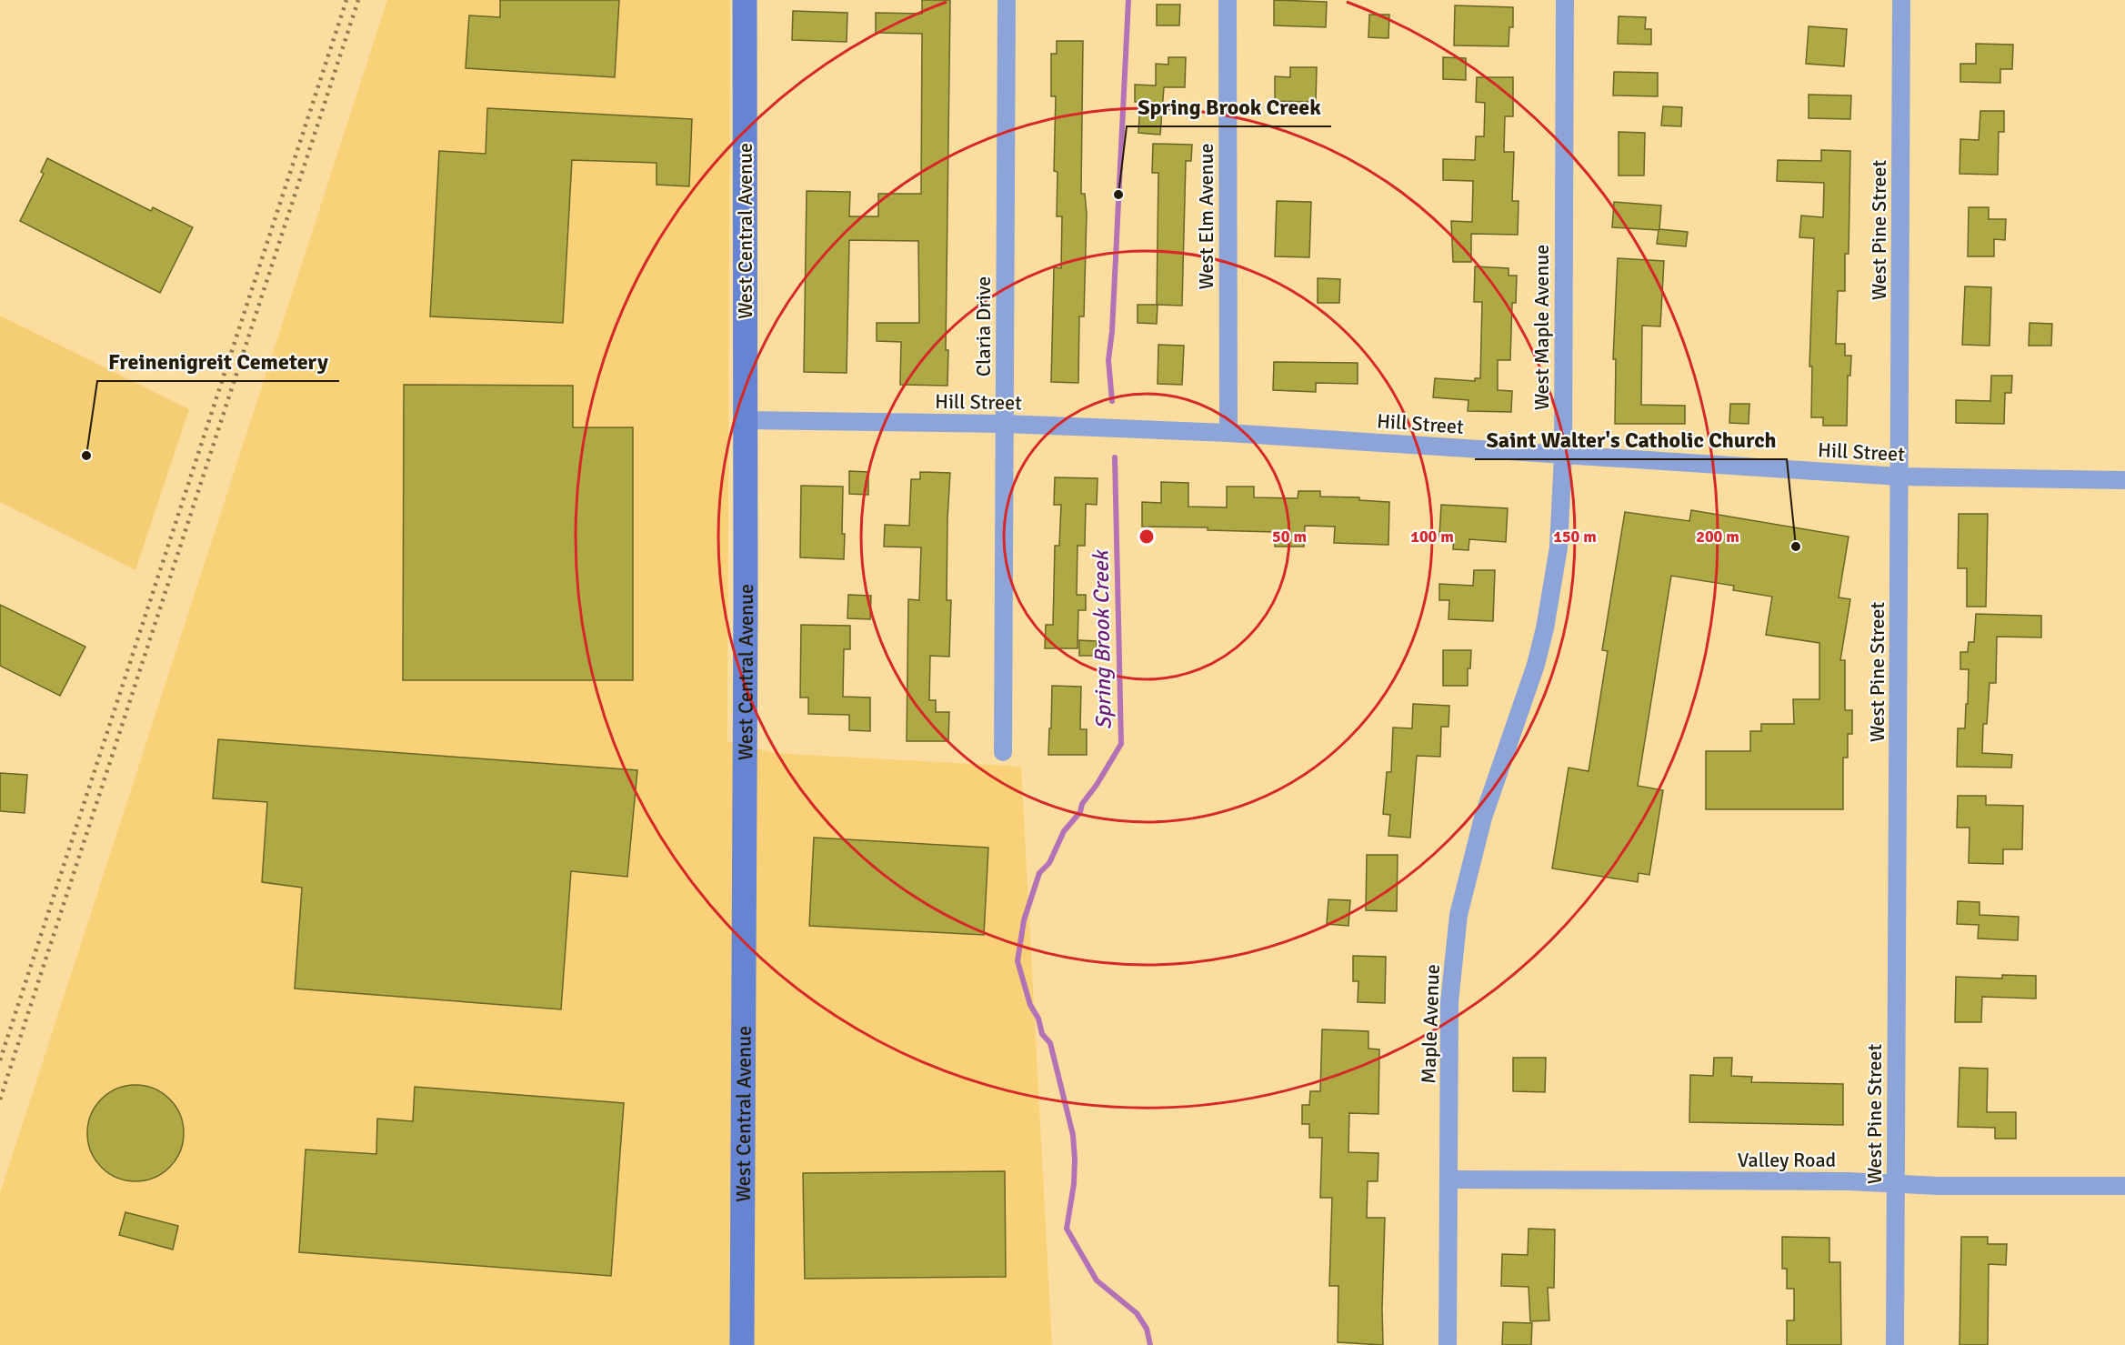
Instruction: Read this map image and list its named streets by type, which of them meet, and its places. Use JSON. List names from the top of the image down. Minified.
{"streets":{"street":["West Elm Avenue","West Pine Street","West Central Avenue","Claria Drive","West Maple Avenue","Hill Street","Maple Avenue","Valley Road"]},"crossings":[["West Elm Avenue","Hill Street"],["West Pine Street","Hill Street"],["West Pine Street","Valley Road"],["West Central Avenue","Hill Street"],["Claria Drive","Hill Street"],["West Maple Avenue","Hill Street"],["West Maple Avenue","Maple Avenue"],["Maple Avenue","Valley Road"]],"water":["Spring Brook Creek"],"places":["Spring Brook Creek","Freinenigreit Cemetery","Saint Walter's Catholic Church"],"rings":["50 m","100 m","150 m","200 m"]}
